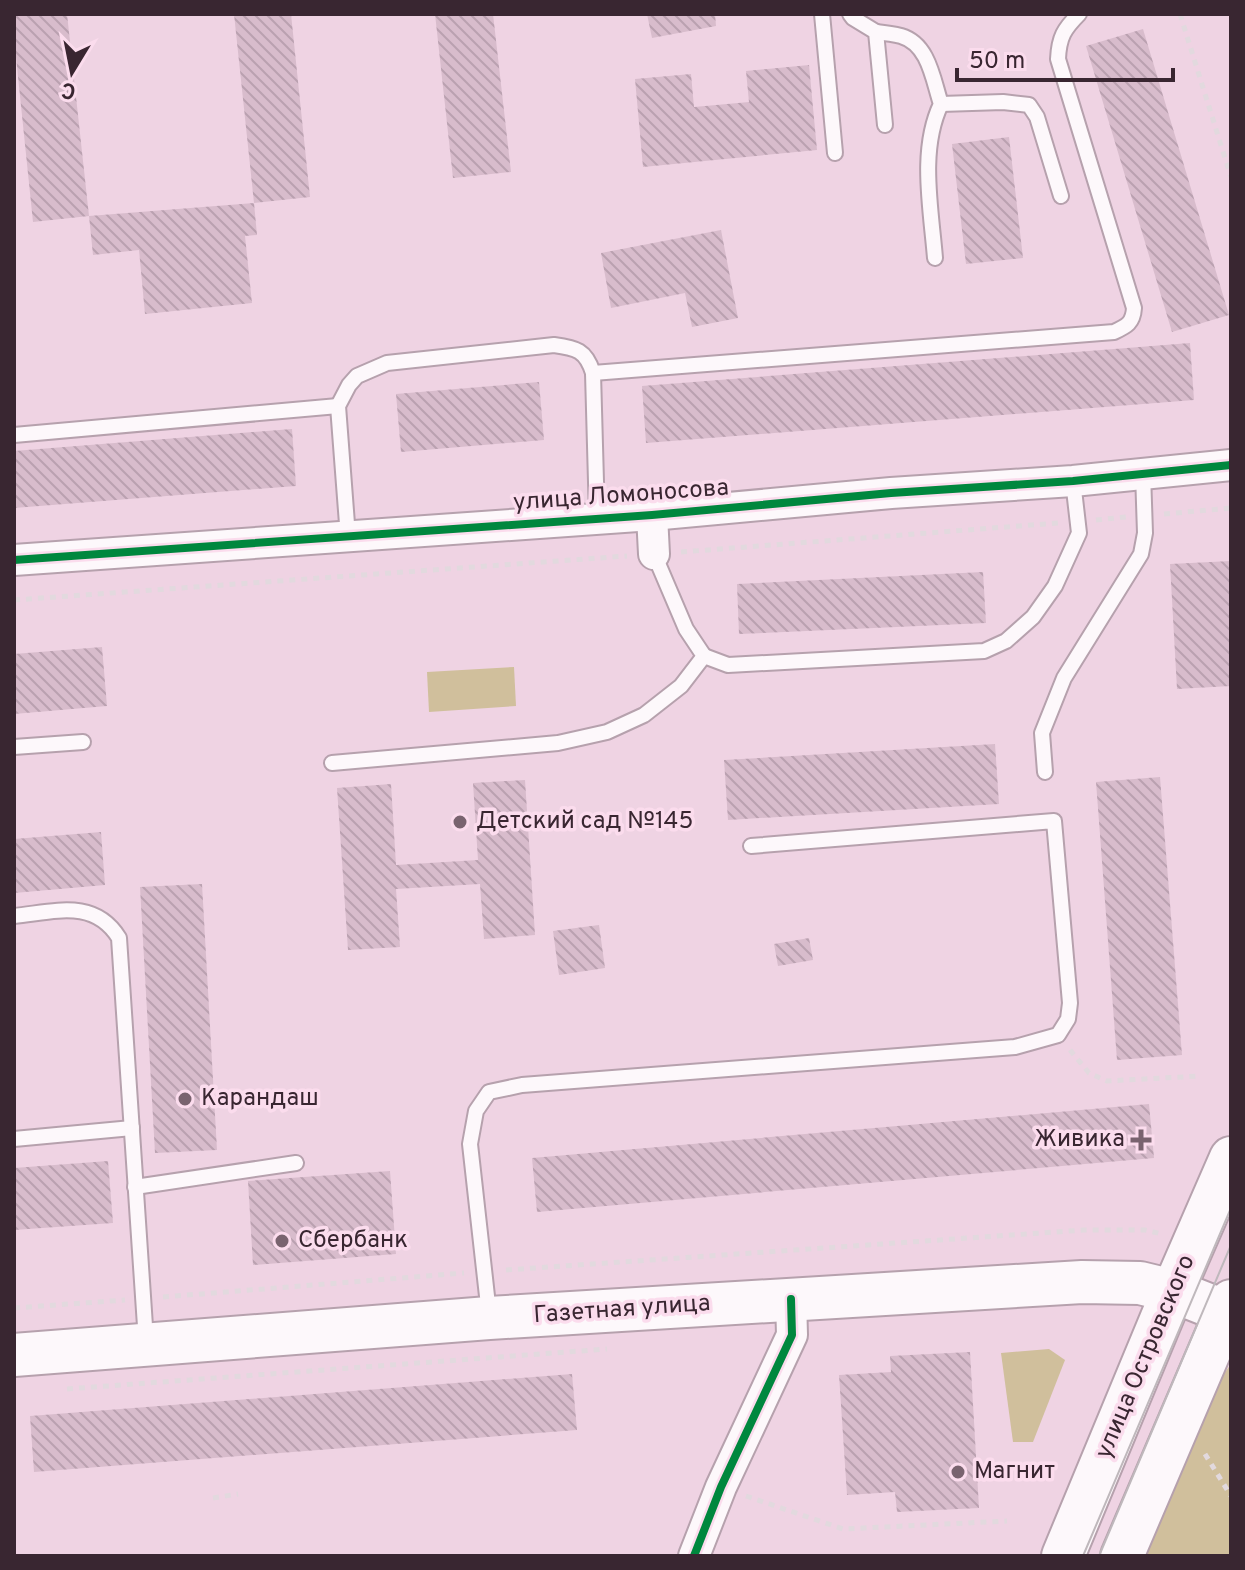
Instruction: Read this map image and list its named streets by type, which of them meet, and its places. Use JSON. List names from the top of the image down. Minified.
{"streets":{"main road":["Газетная улица","улица Островского"],"street":["улица Ломоносова"]},"crossings":[["Газетная улица","улица Островского"]],"places":{"other":["Детский сад №145","Карандаш","Сбербанк","Магнит"],"health":["Живика"]},"scale_bar":"50 m","north":"bottom"}
